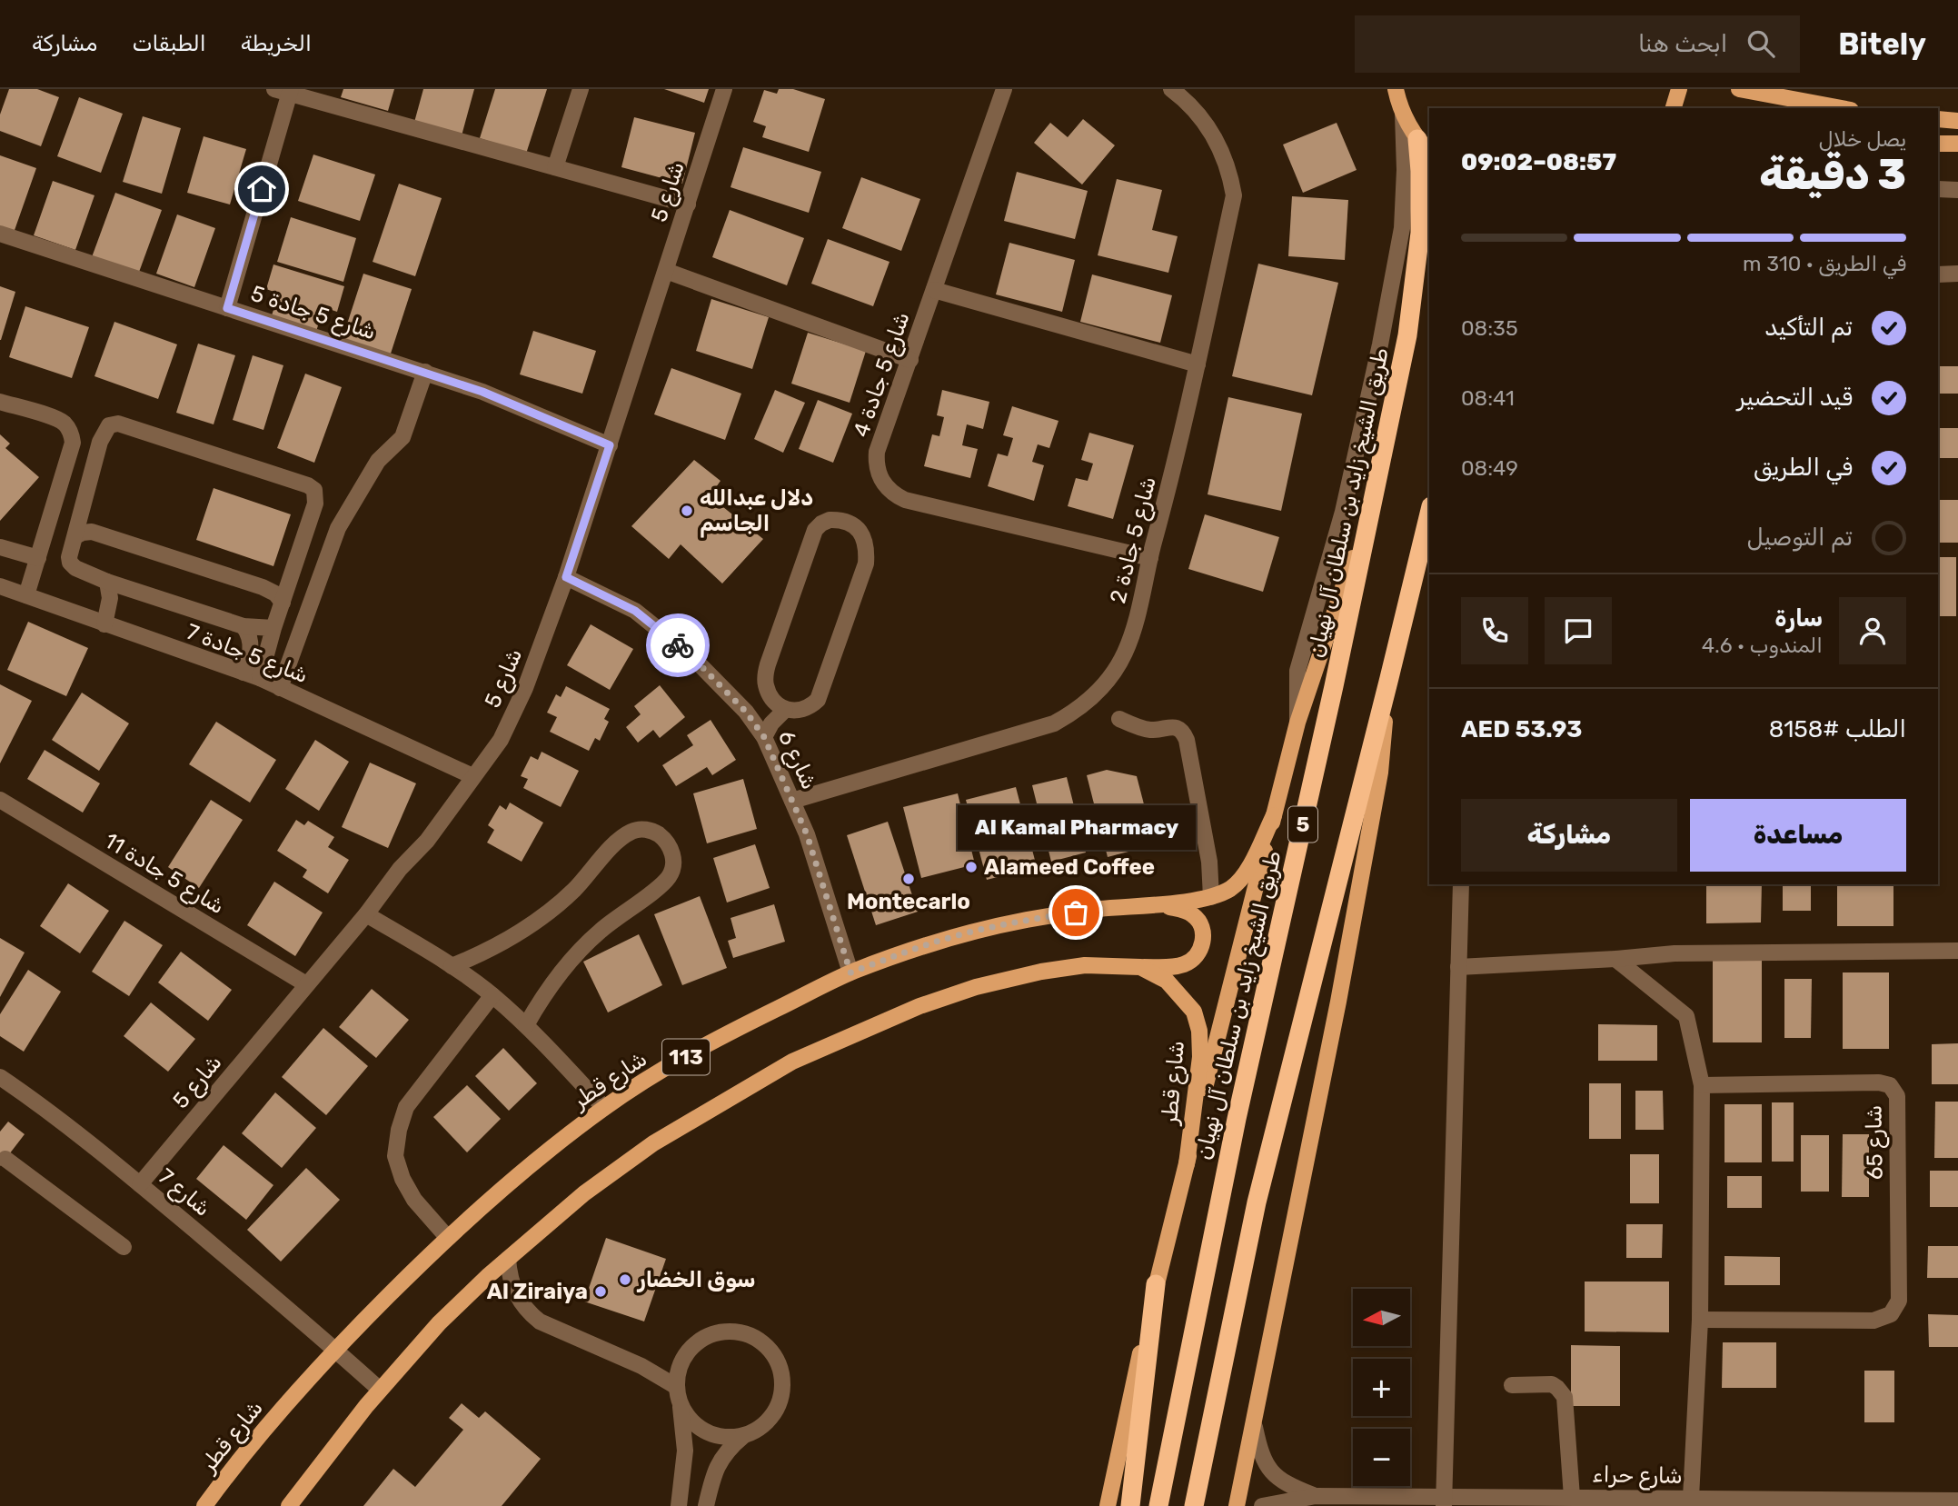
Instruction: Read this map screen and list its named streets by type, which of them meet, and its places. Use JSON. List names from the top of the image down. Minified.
{"streets":{"highway":["طريق الشيخ زايد بن سلطان آل نهيان","5"],"main road":["113","شارع قطر"],"street":["شارع 5","شارع 5 جادة 5","شارع 5 جادة 4","شارع 5 جادة 2","شارع 5 جادة 7","شارع 6","شارع 5 جادة 11","شارع 65","شارع 7","شارع حراء"]},"crossings":[["شارع 5","شارع 5 جادة 5"],["شارع 5","شارع 5 جادة 7"],["شارع 5","شارع 6"],["شارع 5","شارع 5 جادة 11"],["شارع 5","شارع 7"],["شارع 5 جادة 4","شارع 5 جادة 2"],["طريق الشيخ زايد بن سلطان آل نهيان","5"],["شارع 5 جادة 2","شارع 6"],["شارع 6","شارع قطر"],["شارع قطر","شارع 7"]],"places":["دلال عبدالله الجاسم","Alameed Coffee","Montecarlo","Al Kamal Pharmacy","سوق الخضار","Al Ziraiya"],"north":"left","page":{"header":"Bitely","search":"ابحث هنا","nav":["الخريطة","الطبقات","مشاركة"],"heading":["3 دقيقة","يصل خلال","08:57–09:02"],"panel":["سارة","المندوب · 4.6","الطلب #8158","AED 53.93"],"bar":"في الطريق · 310 m","list":[["تم التأكيد","08:35"],["قيد التحضير","08:41"],["في الطريق","08:49"],"تم التوصيل"],"buttons":["مساعدة","مشاركة"],"bubble":"Al Kamal Pharmacy","map_buttons":["+","−"]}}
